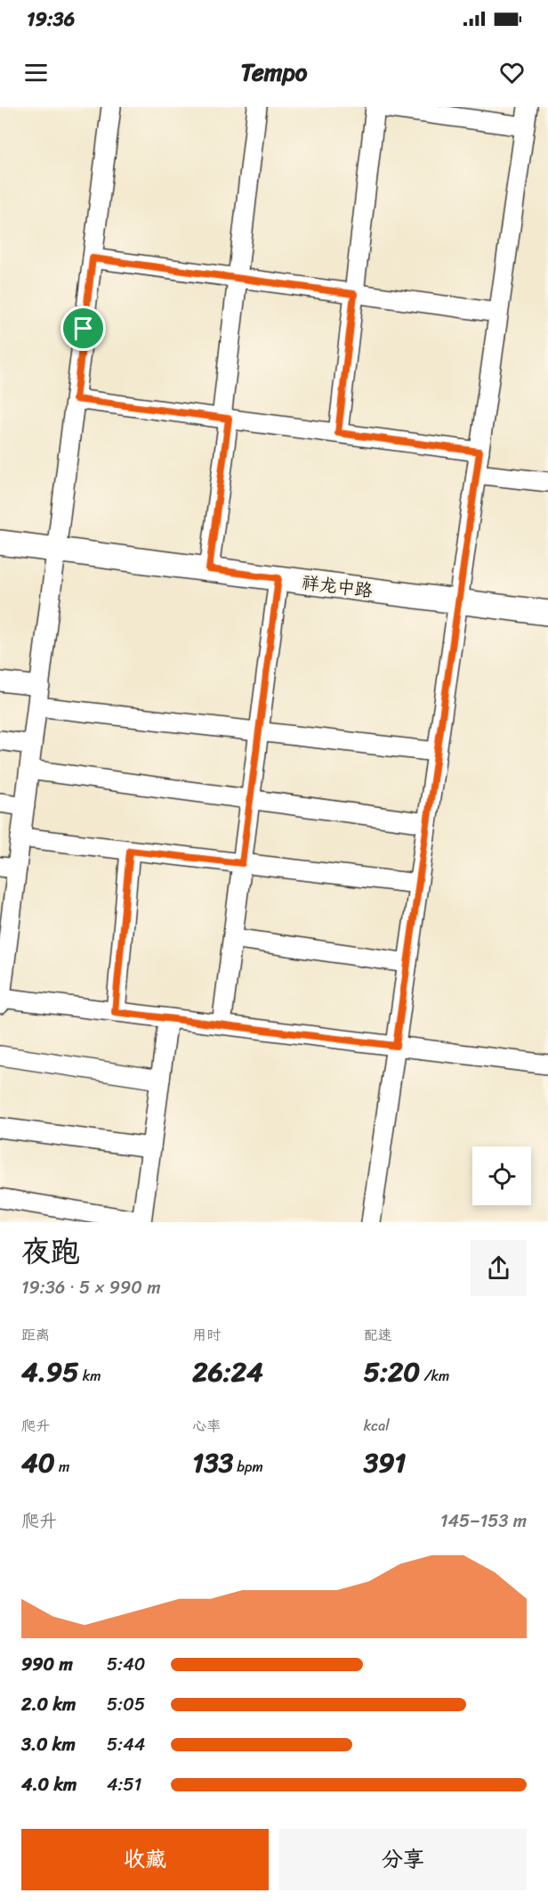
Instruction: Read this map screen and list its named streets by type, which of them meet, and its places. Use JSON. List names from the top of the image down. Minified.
{"streets":{"street":["祥龙中路"]},"page":{"status":"19:36","header":"Tempo","heading":["夜跑","19:36 · 5 × 990 m"],"stats":[["距离","4.95 km"],["用时","26:24"],["配速","5:20 /km"],["爬升","40 m"],["心率","133 bpm"],["kcal","391"]],"chart":["爬升","145–153 m"],"list":[{"name":"990 m","note":"5:40"},{"name":"2.0 km","note":"5:05"},{"name":"3.0 km","note":"5:44"},{"name":"4.0 km","note":"4:51"}],"buttons":["收藏","分享"]}}
